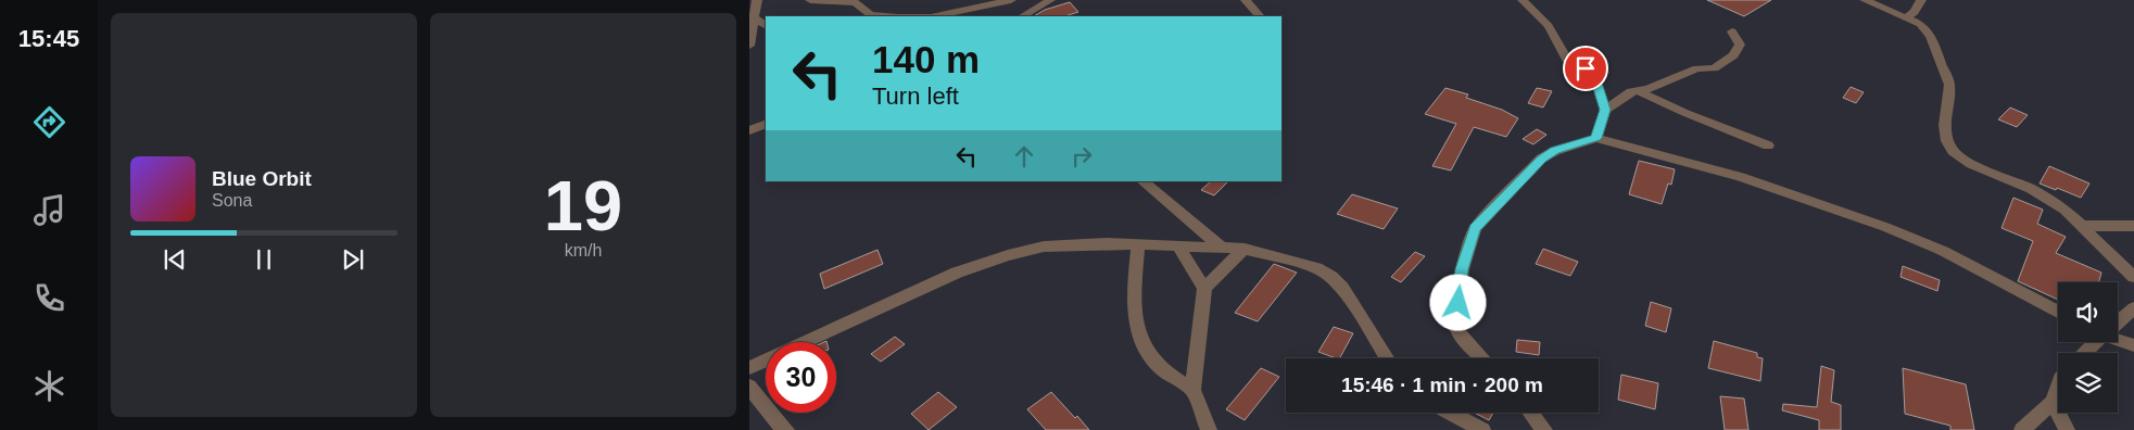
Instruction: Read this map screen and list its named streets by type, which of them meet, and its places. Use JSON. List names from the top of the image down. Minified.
{"page":{"tabs":"15:45","tile":["19","km/h"],"turn":["140 m","Turn left"],"song":["Blue Orbit","Sona"],"limit":"30","trip":"15:46 · 1 min · 200 m"}}
